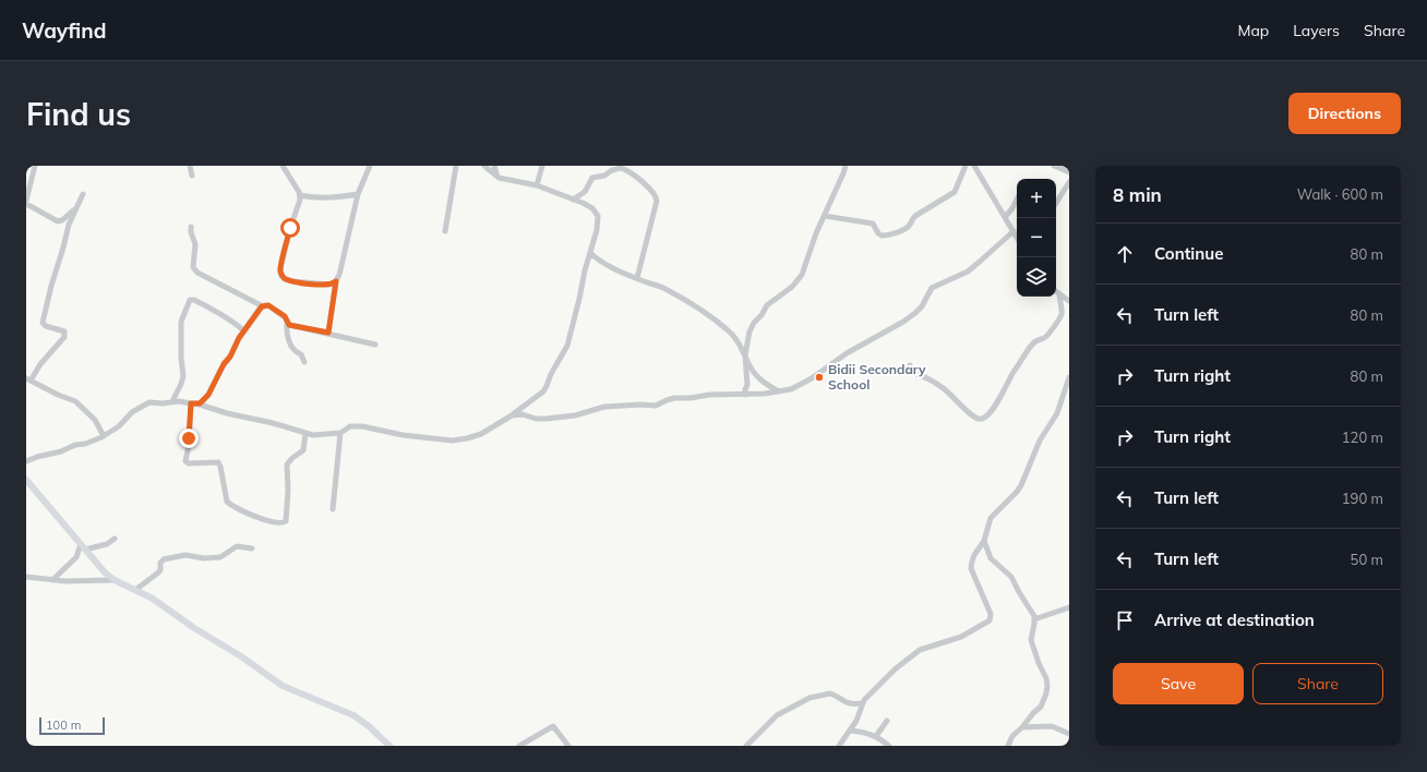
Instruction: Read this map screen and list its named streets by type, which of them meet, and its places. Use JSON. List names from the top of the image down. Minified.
{"places":["Bidii Secondary School"],"scale_bar":"100 m","page":{"header":"Wayfind","nav":["Map","Layers","Share"],"buttons":["Directions",["Save","Share"]],"title":"Find us","heading":["8 min","Walk · 600 m"],"map_buttons":["+","−"],"list":[["Continue","80 m"],["Turn left","80 m"],["Turn right","80 m"],["Turn right","120 m"],["Turn left","190 m"],["Turn left","50 m"],"Arrive at destination"],"scale":"100 m"}}
